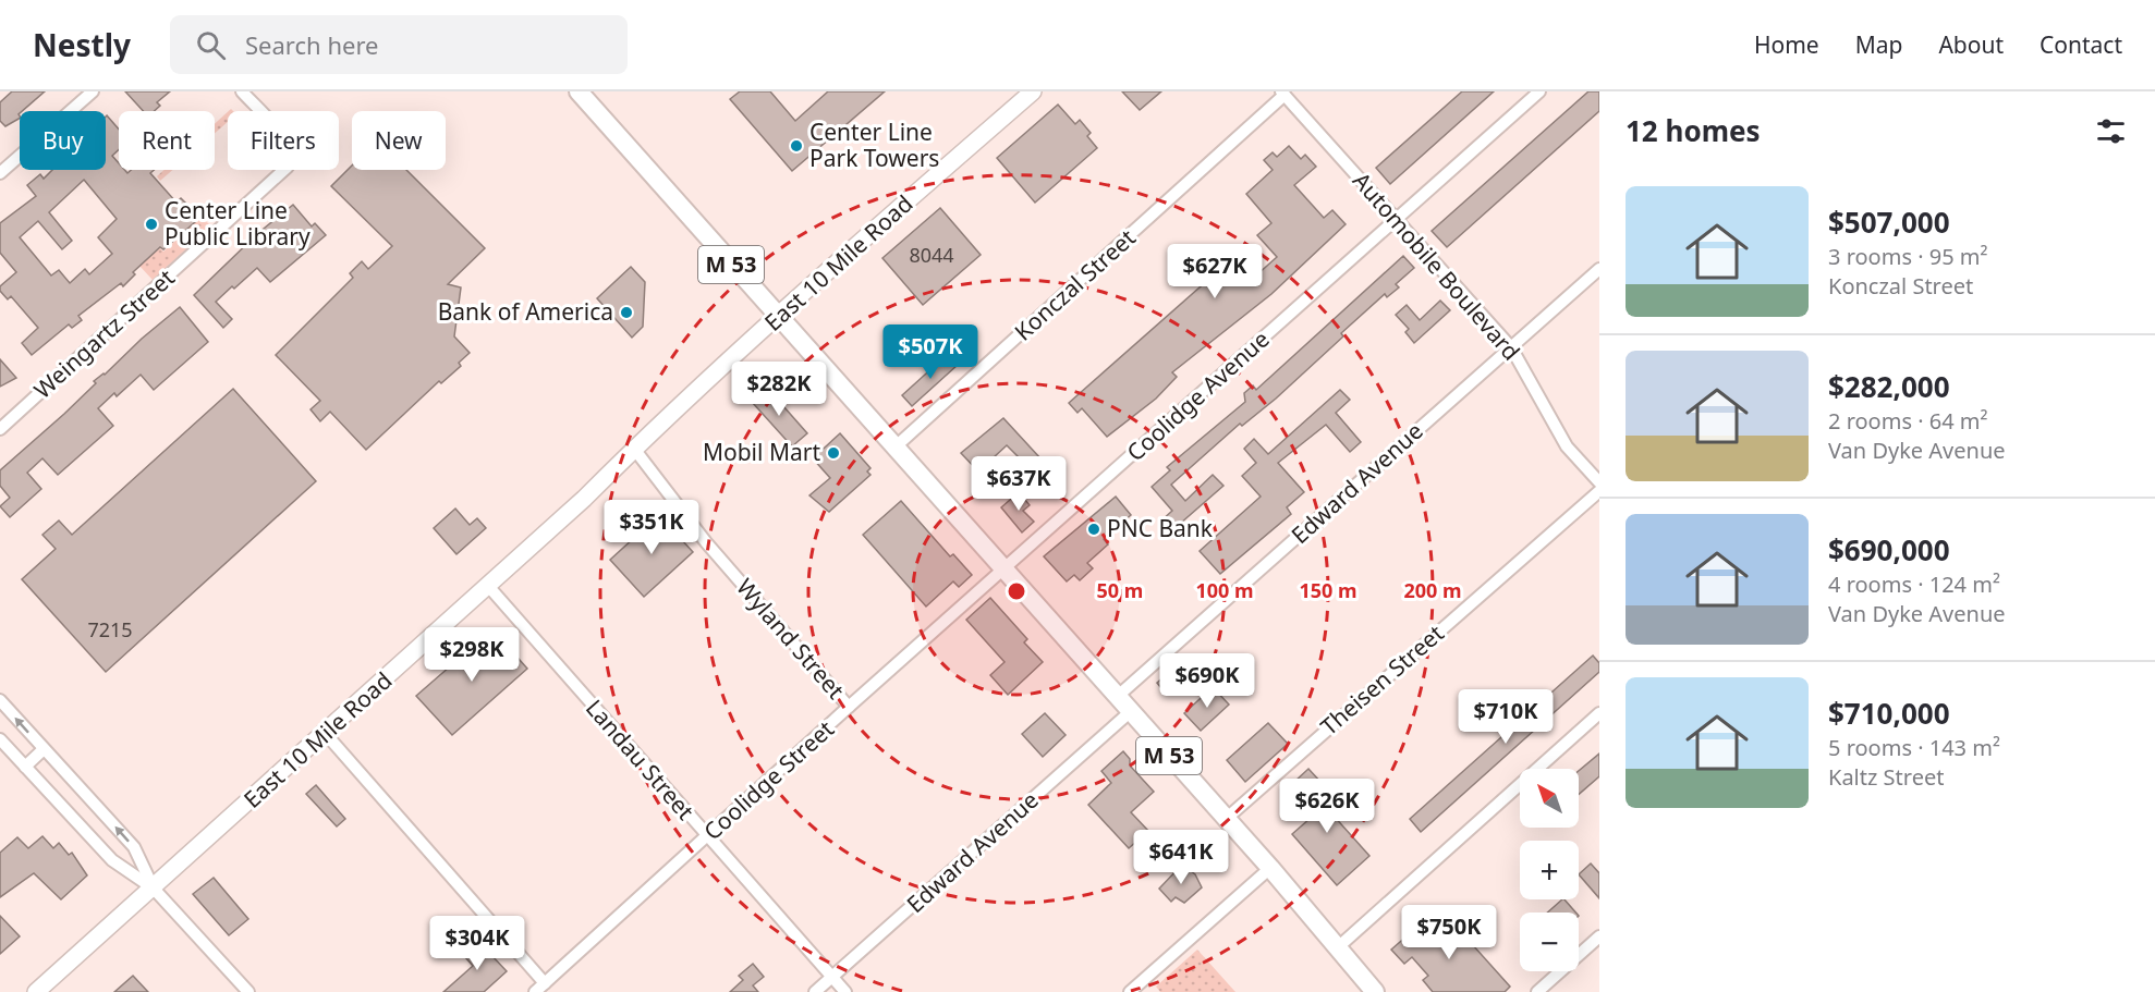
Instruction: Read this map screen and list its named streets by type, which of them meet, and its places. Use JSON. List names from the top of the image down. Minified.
{"streets":{"main road":["East 10 Mile Road","M 53"],"street":["Automobile Boulevard","Konczal Street","Weingartz Street","Coolidge Avenue","Edward Avenue","Wyland Street","Theisen Street","Landau Street","Coolidge Street"]},"crossings":[["East 10 Mile Road","M 53"],["East 10 Mile Road","Wyland Street"],["East 10 Mile Road","Landau Street"],["M 53","Konczal Street"],["M 53","Coolidge Avenue"],["M 53","Edward Avenue"],["M 53","Theisen Street"],["M 53","Coolidge Street"],["Automobile Boulevard","Konczal Street"],["Automobile Boulevard","Coolidge Avenue"],["Automobile Boulevard","Edward Avenue"],["Coolidge Avenue","Coolidge Street"],["Edward Avenue","Landau Street"],["Wyland Street","Coolidge Street"],["Landau Street","Coolidge Street"]],"places":["Center Line Park Towers","Center Line Public Library","Bank of America","Mobil Mart","PNC Bank"],"house_numbers":["8044","7215"],"north":"top left","page":{"header":"Nestly","search":"Search here","nav":["Home","Map","About","Contact"],"heading":"12 homes","chip":["Buy","Rent","Filters","New"],"list":[{"name":"$507,000","note":"3 rooms · 95 m² · Konczal Street"},{"name":"$282,000","note":"2 rooms · 64 m² · Van Dyke Avenue"},{"name":"$690,000","note":"4 rooms · 124 m² · Van Dyke Avenue"},{"name":"$710,000","note":"5 rooms · 143 m² · Kaltz Street"}],"price":["$627K","$507K","$282K","$637K","$351K","$298K","$690K","$710K","$626K","$641K","$750K","$304K"],"map_buttons":["+","−"]},"rings":["50 m","100 m","150 m","200 m"]}
